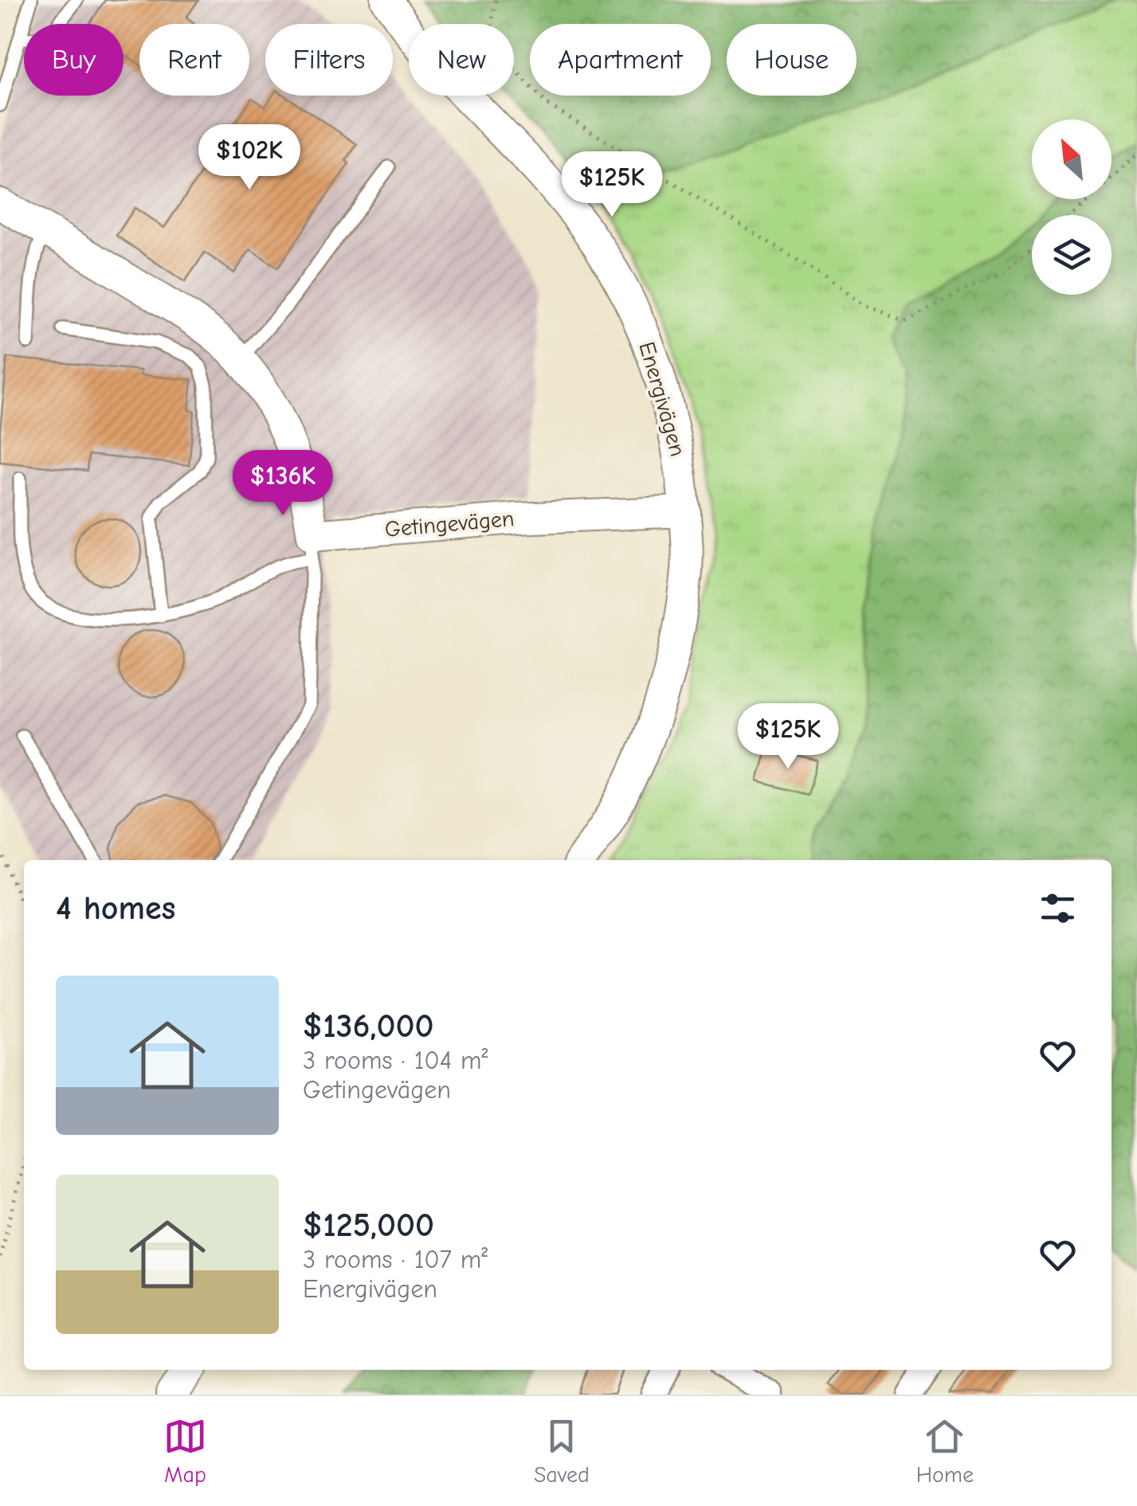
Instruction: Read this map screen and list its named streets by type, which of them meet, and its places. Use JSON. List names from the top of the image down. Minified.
{"streets":{"street":["Energivägen","Getingevägen"]},"crossings":[["Energivägen","Getingevägen"]],"north":"top left","page":{"chip":["Buy","Rent","Filters","New","Apartment","House"],"price":["$102K","$125K","$136K","$125K"],"heading":"4 homes","list":[{"name":"$136,000","note":"3 rooms · 104 m² · Getingevägen"},{"name":"$125,000","note":"3 rooms · 107 m² · Energivägen"}],"tabs":["Map","Saved","Home"]}}
